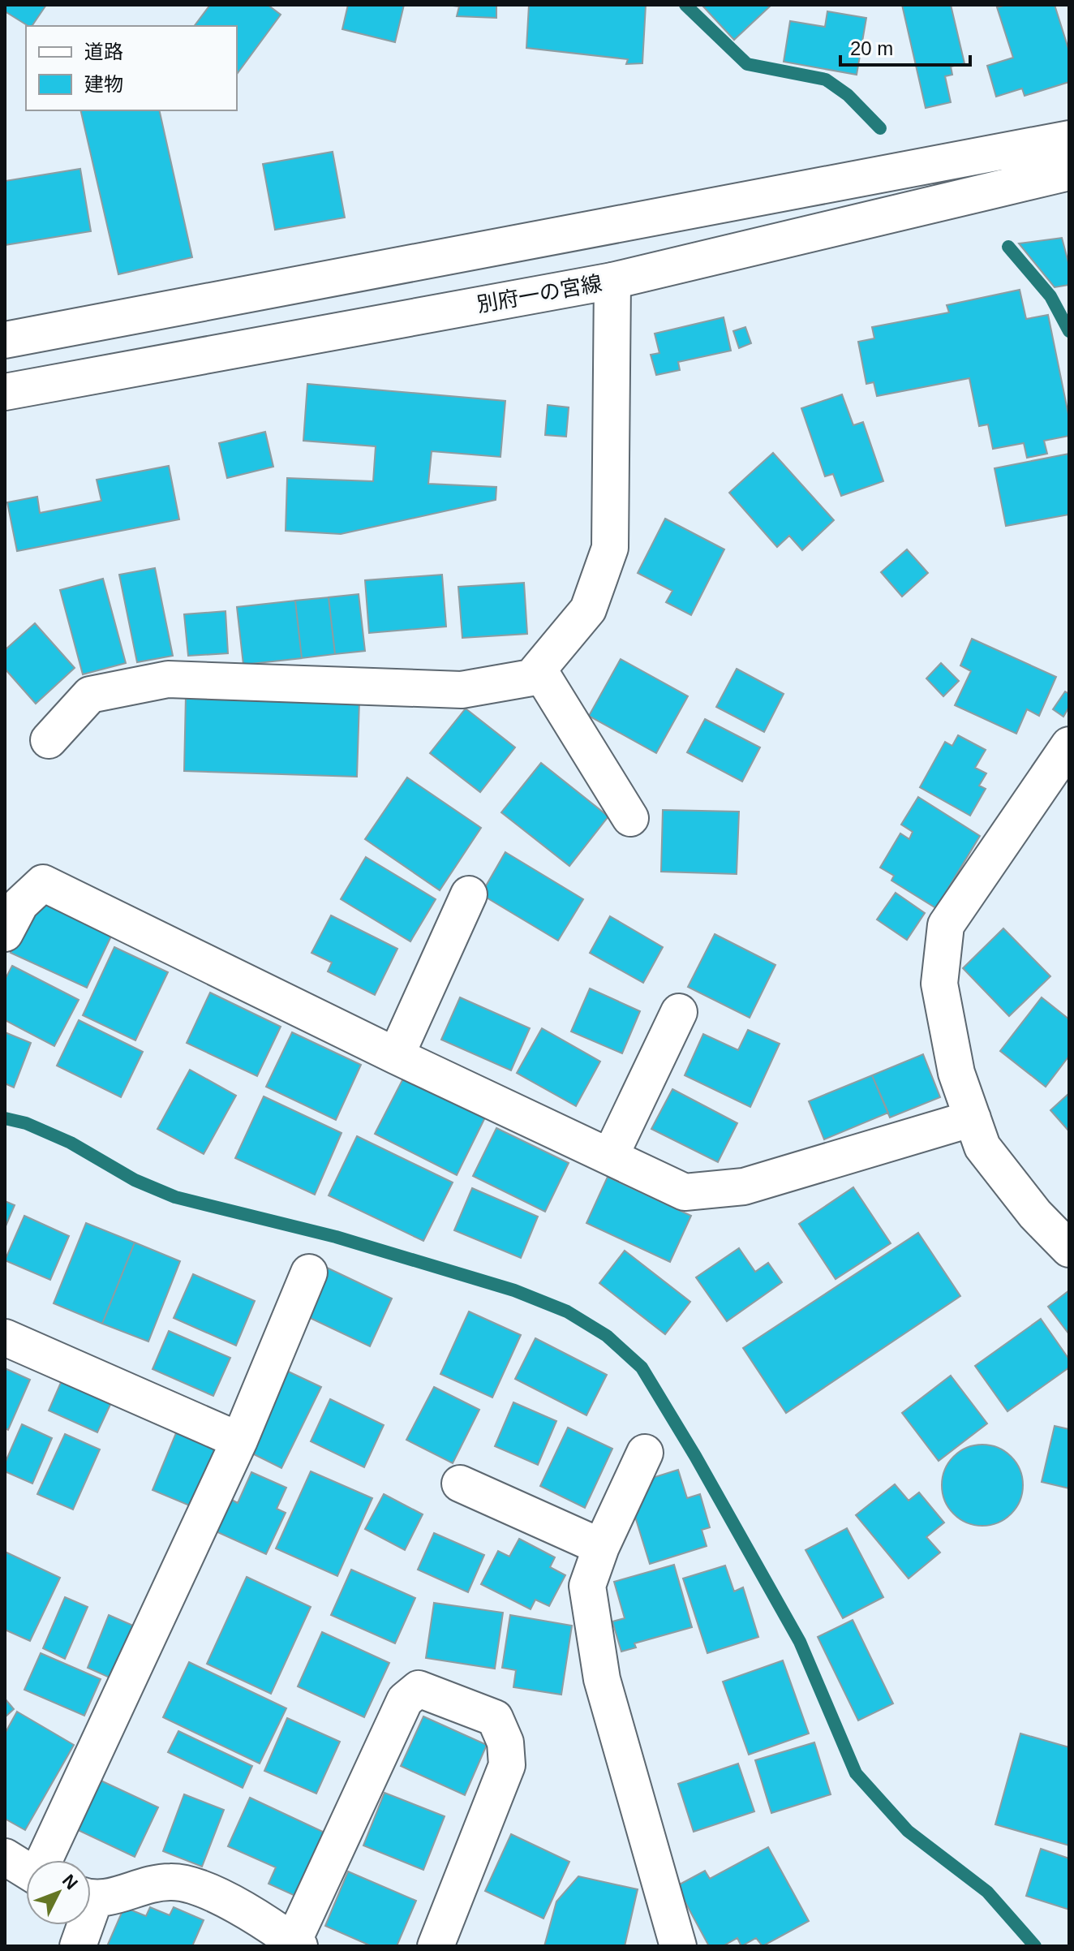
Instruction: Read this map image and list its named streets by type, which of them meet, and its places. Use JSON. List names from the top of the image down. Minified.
{"streets":{"street":["別府一の宮線"]},"legend":["道路","建物"],"scale_bar":"20 m","north":"top right"}
